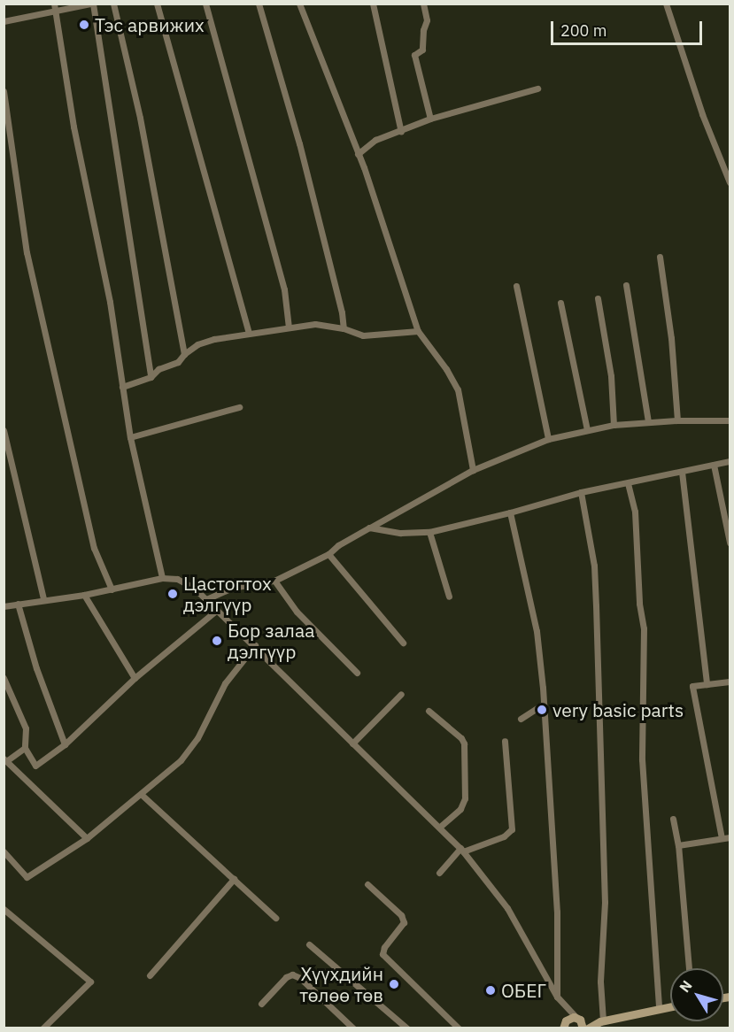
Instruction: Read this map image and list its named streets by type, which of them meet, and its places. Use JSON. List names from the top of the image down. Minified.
{"places":["Тэс арвижих","Цастогтох дэлгүүр","Бор залаа дэлгүүр","very basic parts","Хүүхдийн төлөө төв","ОБЕГ"],"scale_bar":"200 m","north":"top left"}
